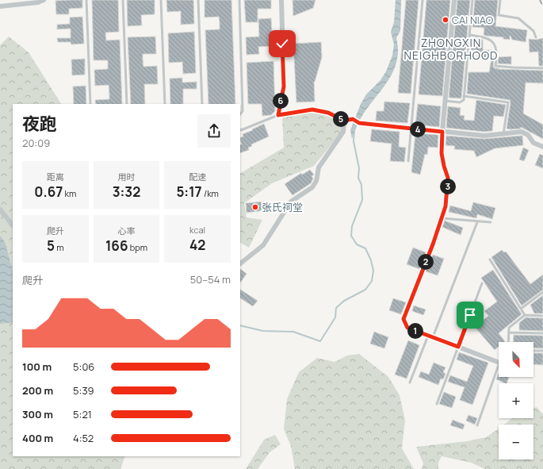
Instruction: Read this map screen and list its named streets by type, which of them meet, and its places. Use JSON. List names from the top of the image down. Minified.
{"districts":["ZHONGXIN NEIGHBORHOOD"],"places":["CAI NIAO","张氏祠堂"],"north":"bottom right","page":{"pins":["6","5","4","3","2","1"],"heading":["夜跑","20:09"],"stats":[["距离","0.67 km"],["用时","3:32"],["配速","5:17 /km"],["爬升","5 m"],["心率","166 bpm"],["kcal","42"]],"chart":["爬升","50–54 m"],"map_buttons":["+","−"],"list":[{"name":"100 m","note":"5:06"},{"name":"200 m","note":"5:39"},{"name":"300 m","note":"5:21"},{"name":"400 m","note":"4:52"}]}}
